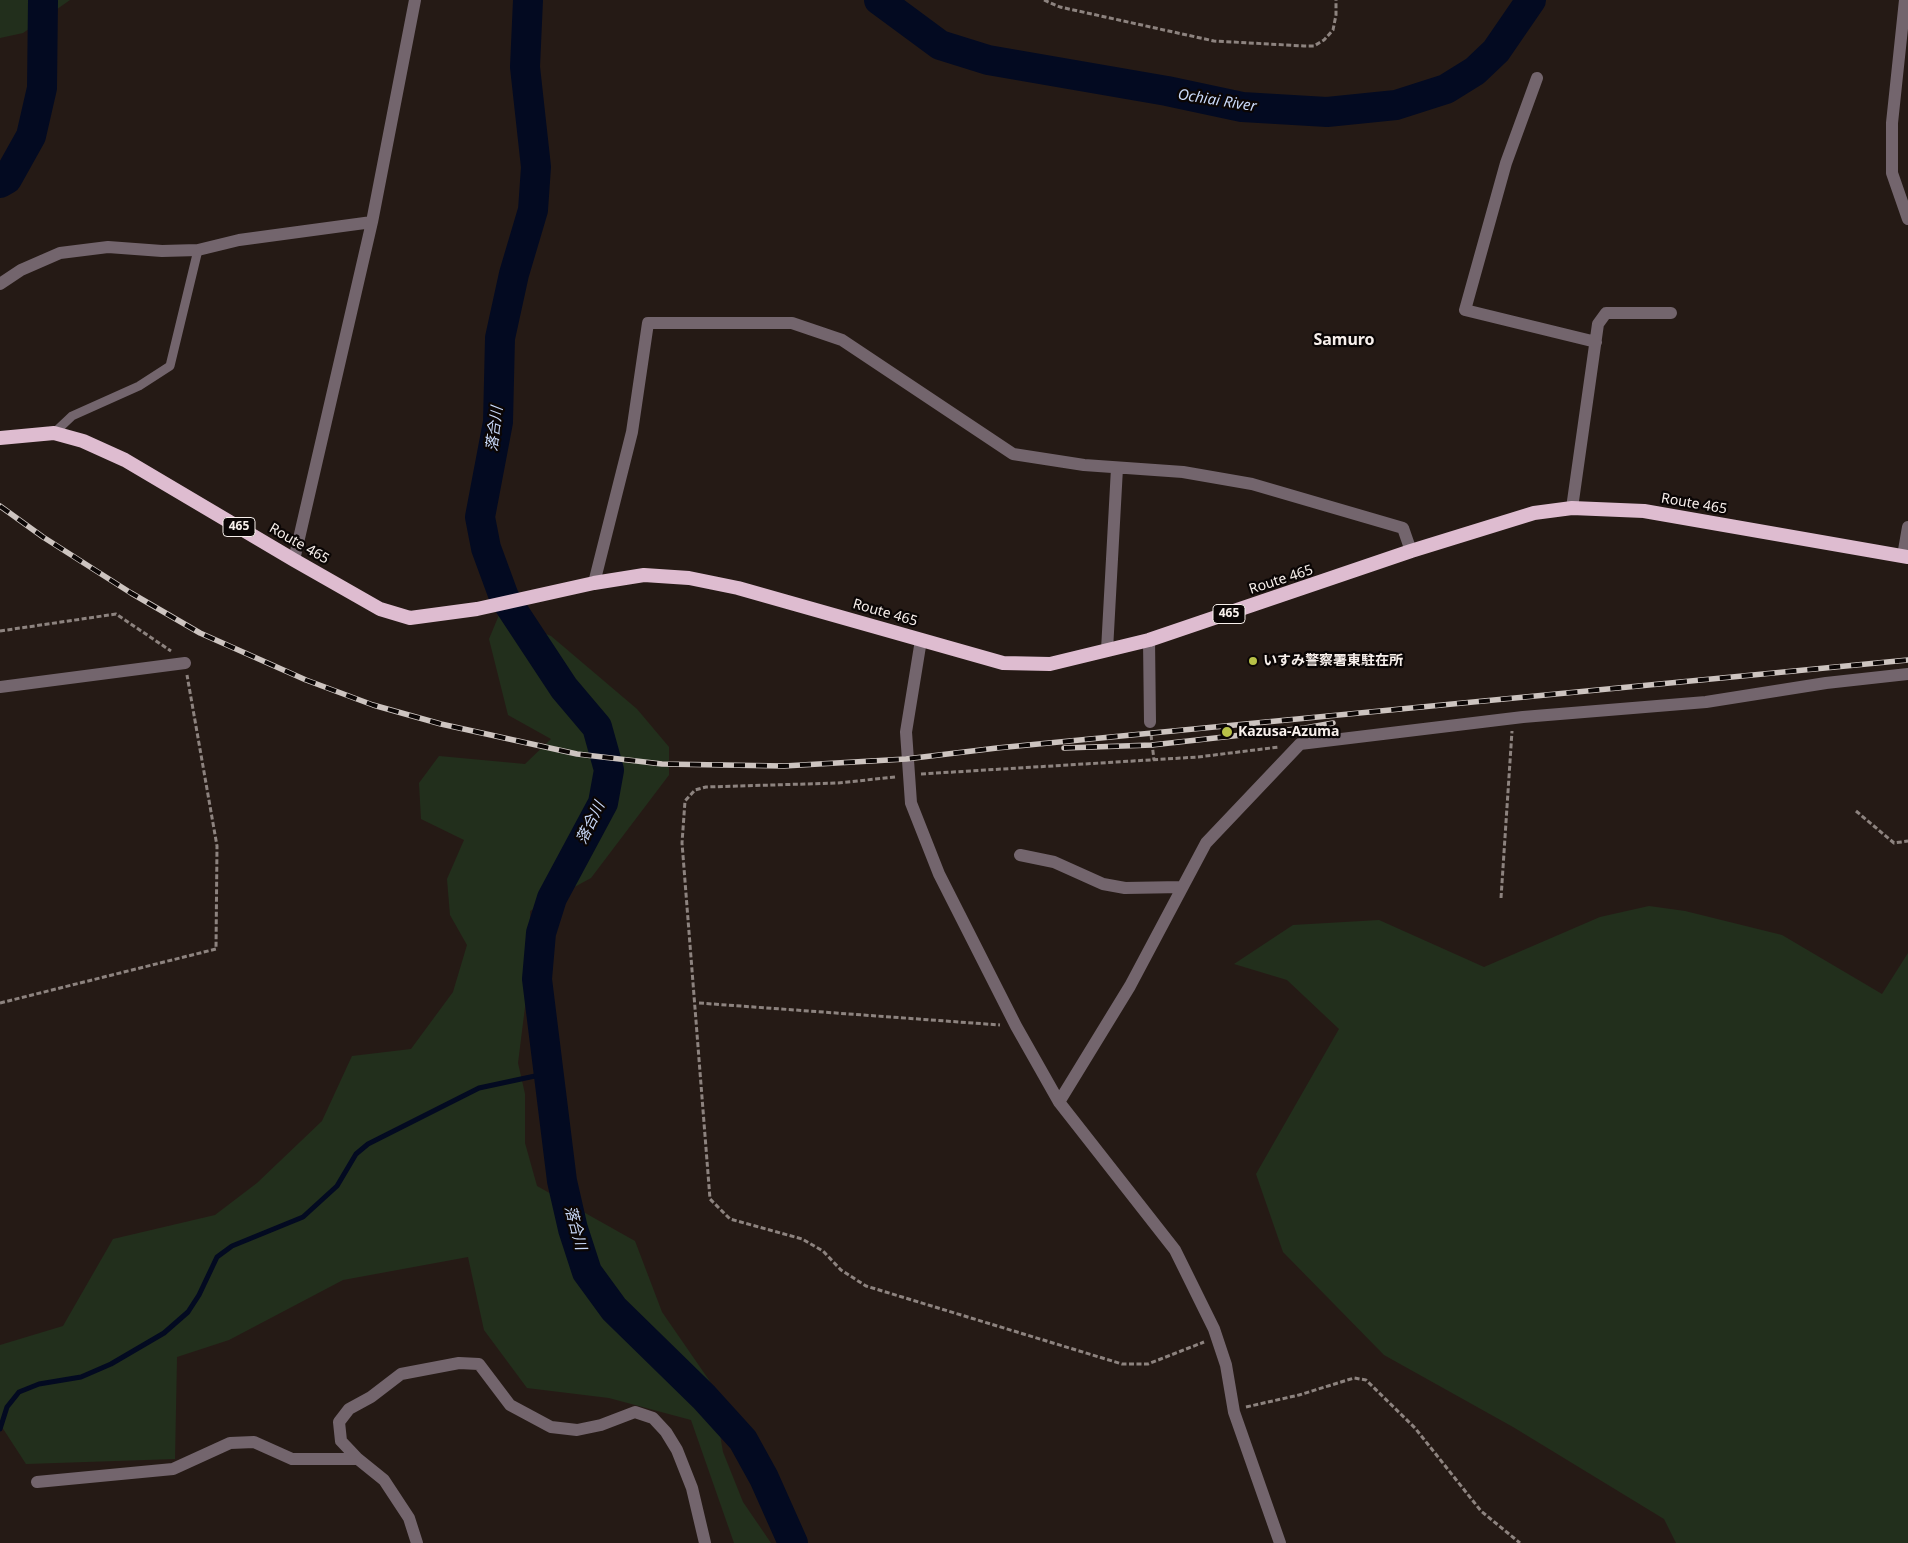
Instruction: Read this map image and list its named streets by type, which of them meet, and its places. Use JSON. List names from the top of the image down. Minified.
{"streets":{"highway":["Route 465","465"]},"districts":["Samuro"],"water":["Ochiai River","落合川"],"places":["いすみ警察署東駐在所","Kazusa-Azuma"]}
